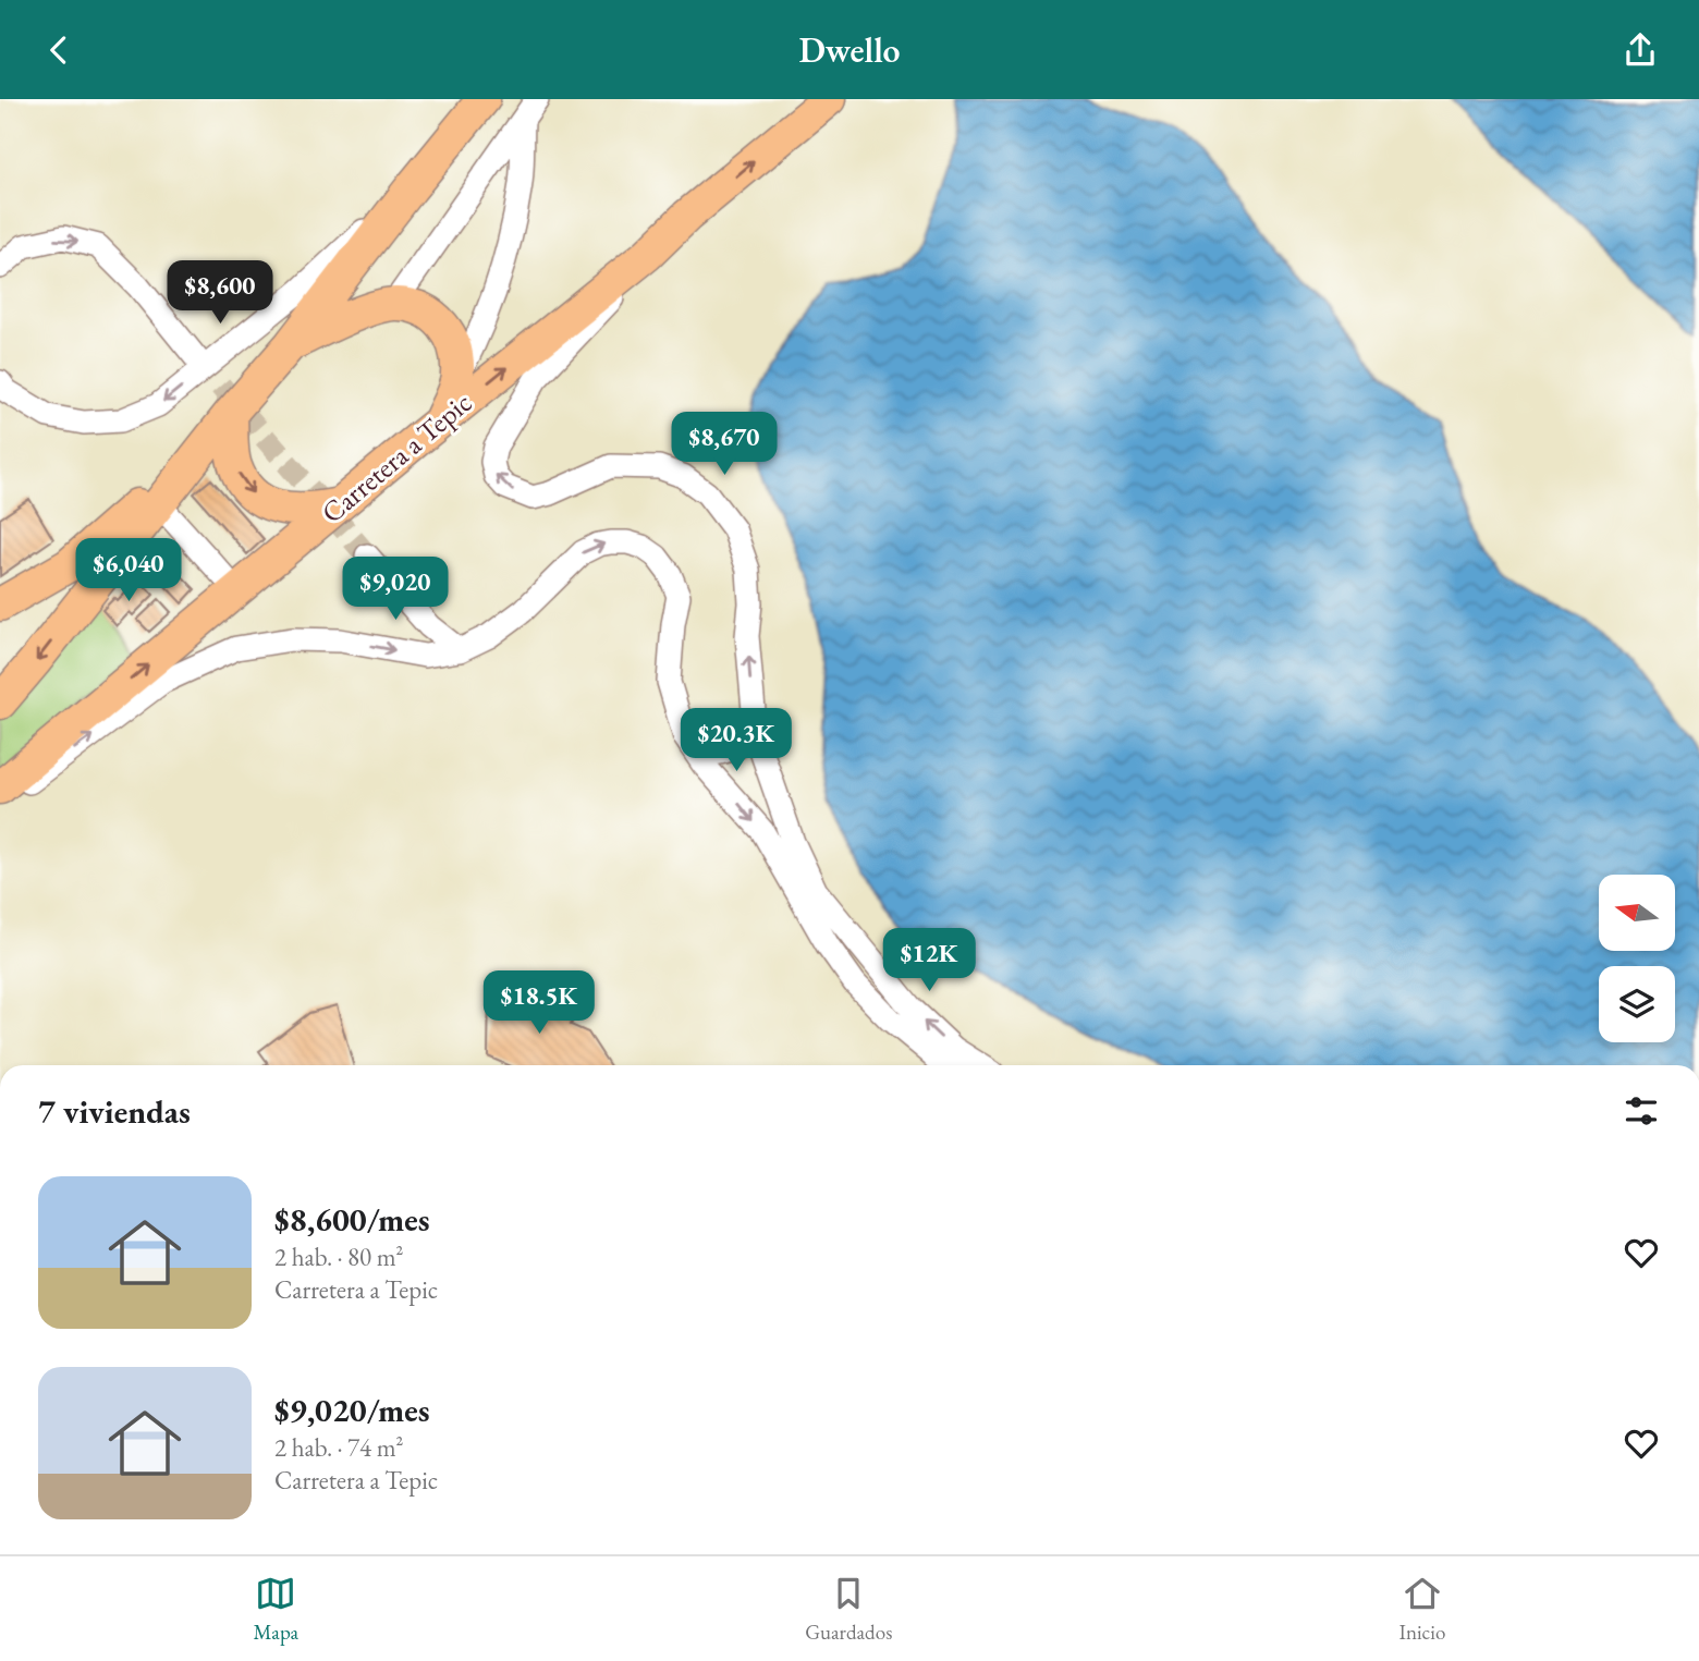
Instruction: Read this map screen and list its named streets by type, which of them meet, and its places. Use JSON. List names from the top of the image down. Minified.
{"streets":{"highway":["Carretera a Tepic"]},"north":"left","page":{"header":"Dwello","price":["$8,600","$8,670","$6,040","$9,020","$20.3K","$12K","$18.5K"],"heading":"7 viviendas","list":[{"name":"$8,600/mes","note":"2 hab. · 80 m² · Carretera a Tepic"},{"name":"$9,020/mes","note":"2 hab. · 74 m² · Carretera a Tepic"}],"tabs":["Mapa","Guardados","Inicio"]}}
